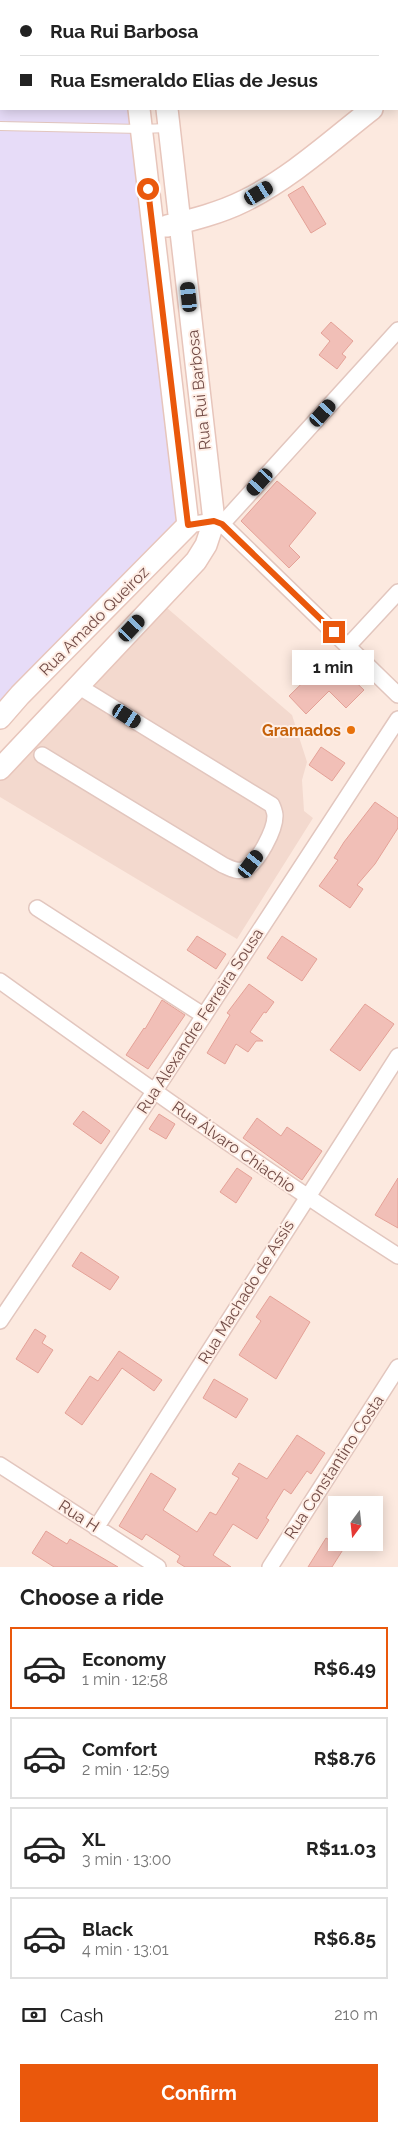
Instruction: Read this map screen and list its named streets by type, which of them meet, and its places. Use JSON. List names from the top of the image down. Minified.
{"streets":{"street":["Rua Rui Barbosa","Rua Amado Queiroz","Rua Alexandre Ferreira Sousa","Rua Álvaro Chiachio","Rua Machado de Assis","Rua Constantino Costa","Rua H"]},"crossings":[["Rua Rui Barbosa","Rua Amado Queiroz"],["Rua Alexandre Ferreira Sousa","Rua Álvaro Chiachio"],["Rua Álvaro Chiachio","Rua Machado de Assis"],["Rua Machado de Assis","Rua H"]],"places":["Gramados"],"north":"bottom","page":{"banner":["Rua Rui Barbosa","Rua Esmeraldo Elias de Jesus"],"bubble":"1 min","heading":"Choose a ride","list":[{"name":"Economy","note":"1 min · 12:58","value":"R$6.49"},{"name":"Comfort","note":"2 min · 12:59","value":"R$8.76"},{"name":"XL","note":"3 min · 13:00","value":"R$11.03"},{"name":"Black","note":"4 min · 13:01","value":"R$6.85"}],"pay":["Cash","210 m"],"buttons":"Confirm"}}
